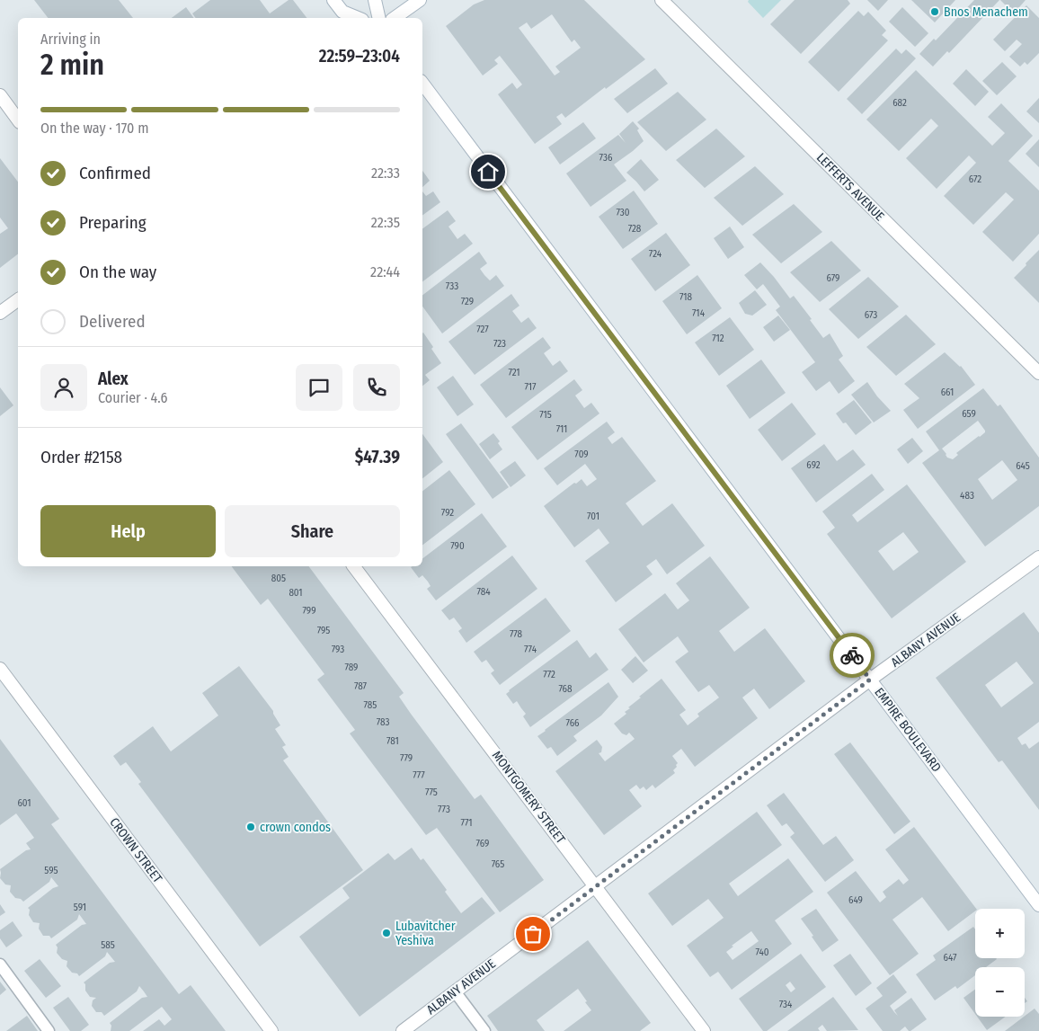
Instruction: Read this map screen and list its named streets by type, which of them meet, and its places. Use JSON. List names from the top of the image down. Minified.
{"streets":{"street":["LEFFERTS AVENUE","ALBANY AVENUE","EMPIRE BOULEVARD","MONTGOMERY STREET","CROWN STREET"]},"crossings":[["ALBANY AVENUE","EMPIRE BOULEVARD"],["ALBANY AVENUE","MONTGOMERY STREET"]],"places":["Bnos Menachem","crown condos","Lubavitcher Yeshiva"],"house_numbers":["682","736","672","730","728","724","679","733","718","729","714","673","727","712","723","721","717","661","659","715","711","709","692","645","483","792","701","790","805","784","801","799","795","778","793","774","789","772","787","768","785","783","766","781","779","777","775","601","773","771","769","765","595","649","591","585","740","647","734"],"page":{"heading":["2 min","Arriving in","22:59–23:04"],"panel":["Alex","Courier · 4.6","Order #2158","$47.39"],"bar":"On the way · 170 m","list":[["Confirmed","22:33"],["Preparing","22:35"],["On the way","22:44"],"Delivered"],"buttons":["Help","Share"],"map_buttons":["+","−"]}}
